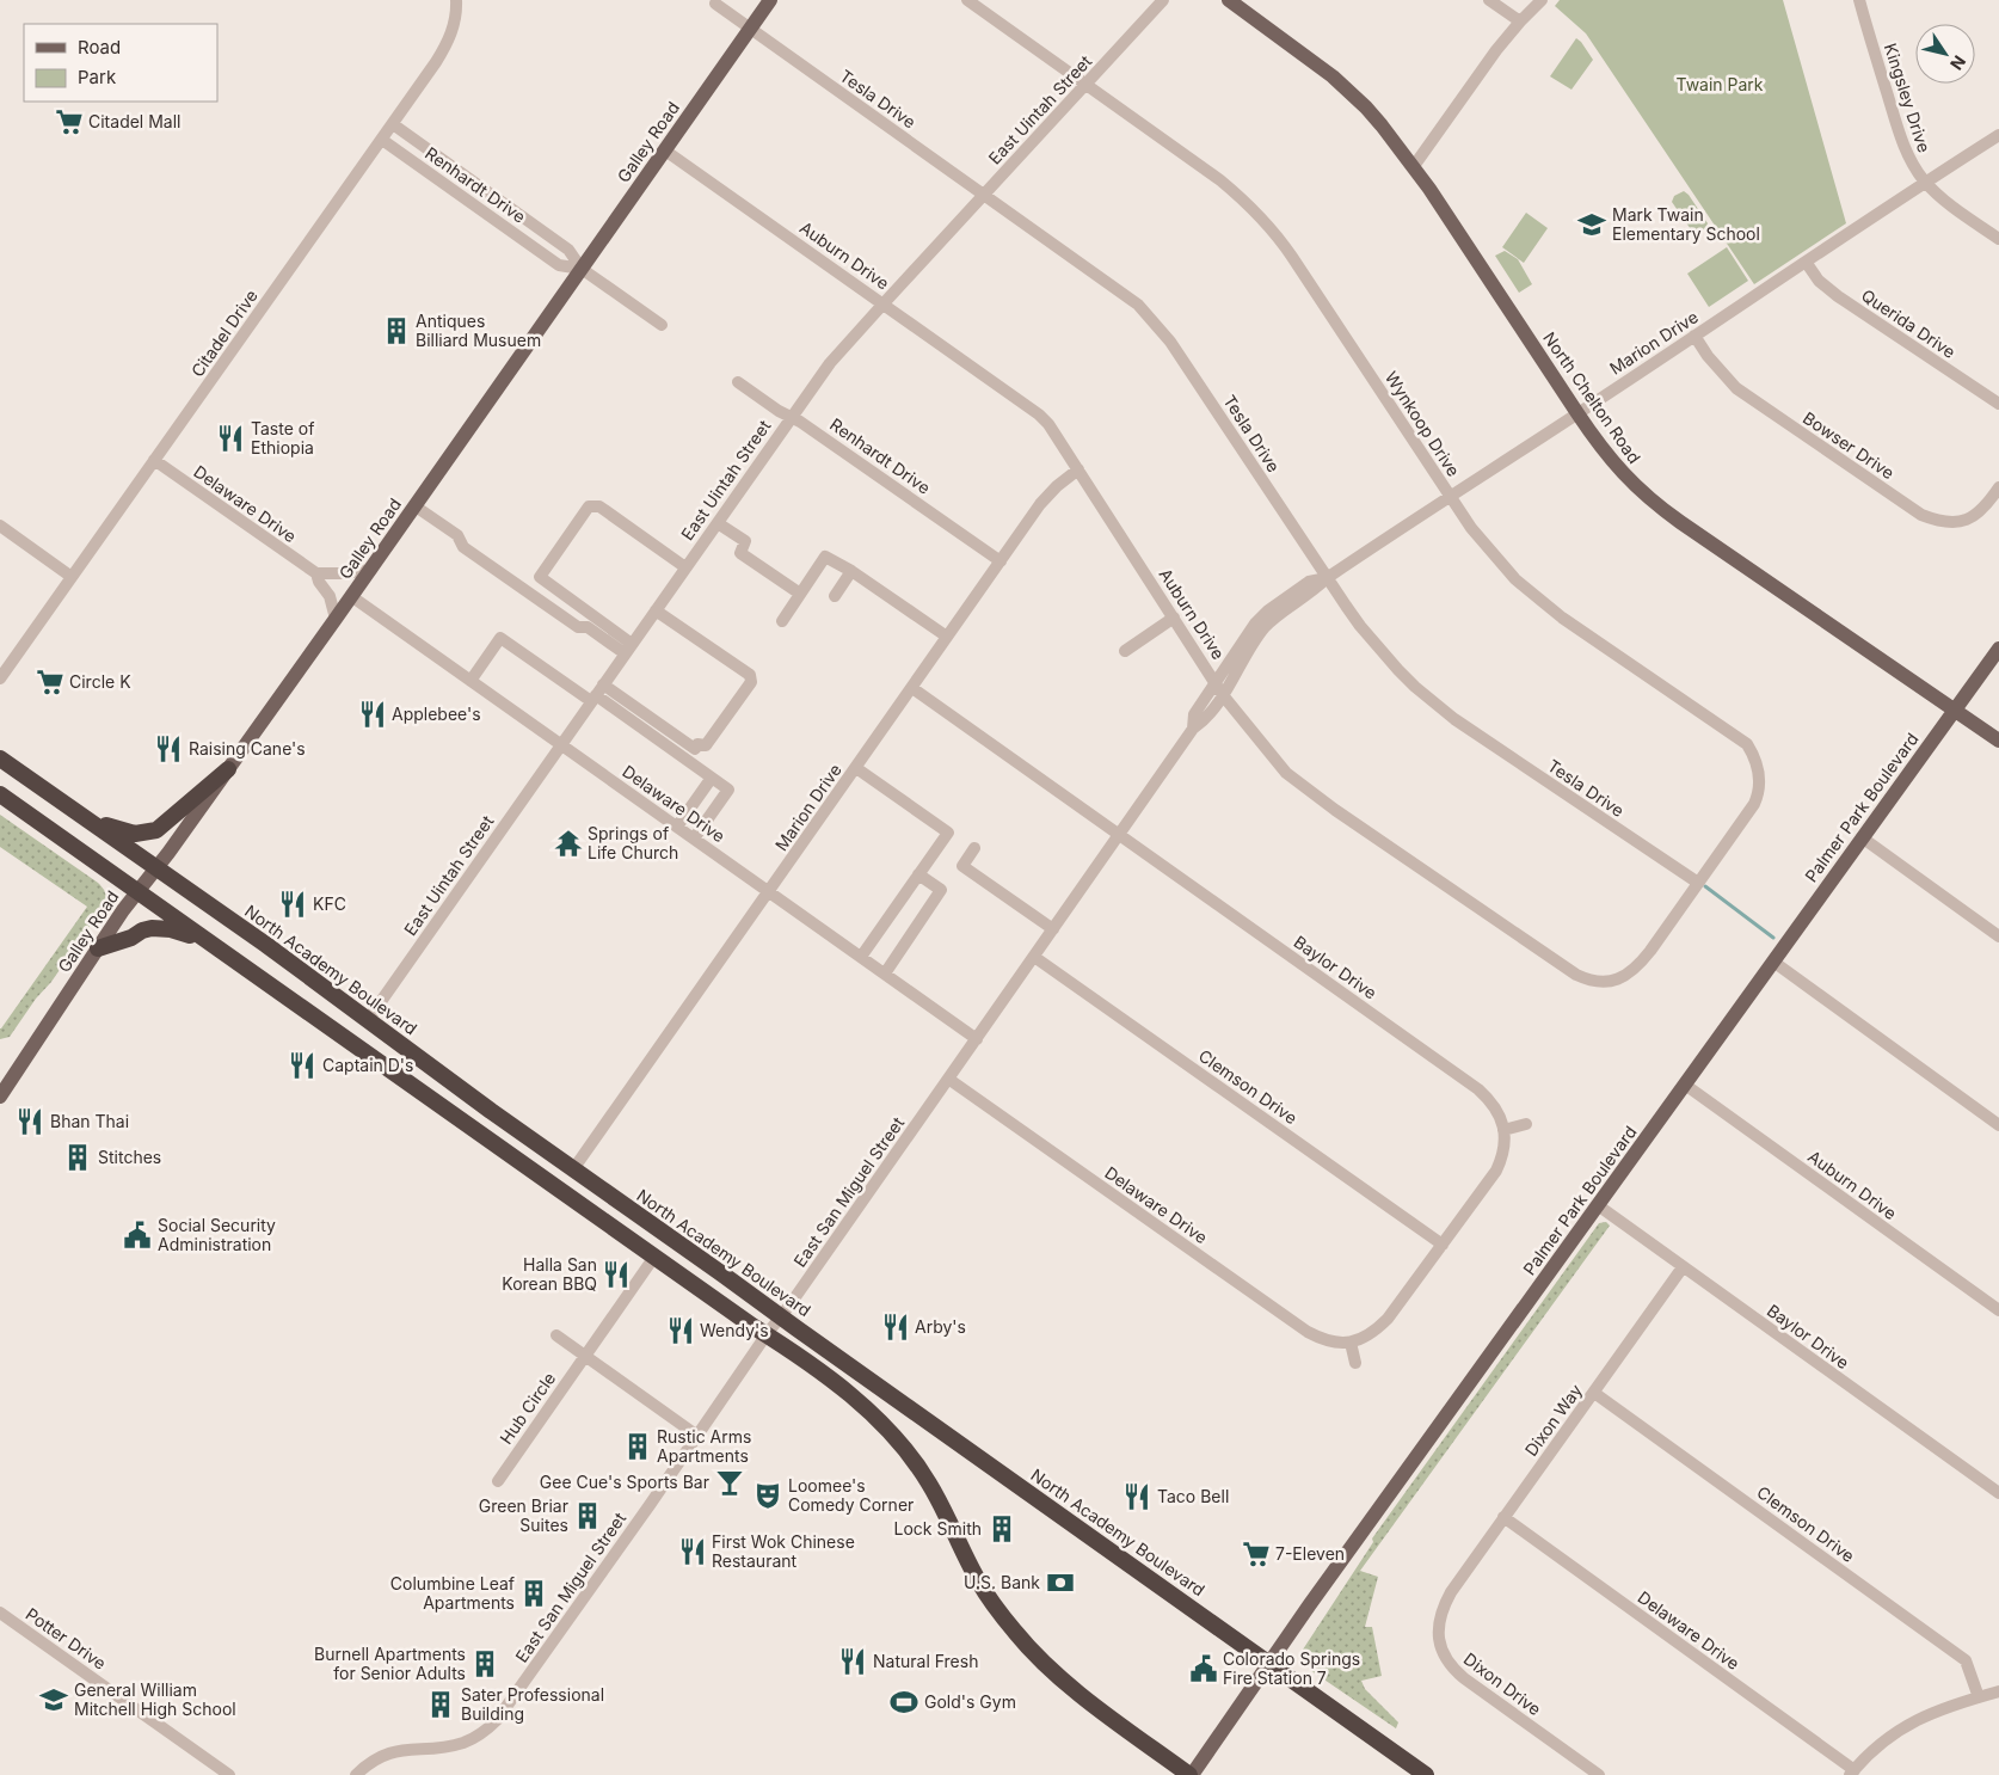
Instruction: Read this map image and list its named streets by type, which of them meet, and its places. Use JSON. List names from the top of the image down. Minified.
{"streets":{"highway":["North Academy Boulevard"],"main road":["Galley Road","North Chelton Road","Palmer Park Boulevard"],"street":["Kingsley Drive","Tesla Drive","East Uintah Street","Renhardt Drive","Auburn Drive","Querida Drive","Citadel Drive","Marion Drive","Wynkoop Drive","Bowser Drive","Delaware Drive","Baylor Drive","Clemson Drive","East San Miguel Street","Hub Circle","Dixon Way","Potter Drive","Dixon Drive"]},"crossings":[["Kingsley Drive","Marion Drive"],["Tesla Drive","East Uintah Street"],["Tesla Drive","Galley Road"],["Tesla Drive","Auburn Drive"],["Tesla Drive","Marion Drive"],["Tesla Drive","Wynkoop Drive"],["East Uintah Street","Renhardt Drive"],["East Uintah Street","Auburn Drive"],["East Uintah Street","Wynkoop Drive"],["East Uintah Street","Delaware Drive"],["East Uintah Street","North Academy Boulevard"],["Galley Road","Renhardt Drive"],["Galley Road","Auburn Drive"],["Galley Road","Delaware Drive"],["Galley Road","North Academy Boulevard"],["Renhardt Drive","Citadel Drive"],["Renhardt Drive","Marion Drive"],["Auburn Drive","Marion Drive"],["Auburn Drive","Wynkoop Drive"],["Auburn Drive","Palmer Park Boulevard"],["Auburn Drive","East San Miguel Street"],["Querida Drive","Marion Drive"],["Citadel Drive","Delaware Drive"],["Marion Drive","North Chelton Road"],["Marion Drive","Wynkoop Drive"],["Marion Drive","Bowser Drive"],["Marion Drive","Delaware Drive"],["Marion Drive","Baylor Drive"],["Marion Drive","North Academy Boulevard"],["Marion Drive","East San Miguel Street"],["North Chelton Road","Palmer Park Boulevard"],["Delaware Drive","Baylor Drive"],["Delaware Drive","East San Miguel Street"],["Delaware Drive","Dixon Way"],["Palmer Park Boulevard","Baylor Drive"],["Palmer Park Boulevard","North Academy Boulevard"],["Baylor Drive","Clemson Drive"],["Baylor Drive","East San Miguel Street"],["Baylor Drive","Dixon Way"],["North Academy Boulevard","East San Miguel Street"],["Clemson Drive","East San Miguel Street"],["Clemson Drive","Dixon Way"],["Dixon Way","Dixon Drive"]],"parks":["Twain Park"],"places":{"supermarket":["Citadel Mall","Circle K","7-Eleven"],"school or university":["Mark Twain Elementary School","General William Mitchell High School"],"building":["Antiques Billiard Musuem","Stitches","Rustic Arms Apartments","Green Briar Suites","Lock Smith","Columbine Leaf Apartments","Burnell Apartments for Senior Adults","Sater Professional Building"],"restaurant":["Taste of Ethiopia","Applebee's","Raising Cane's","KFC","Captain D's","Bhan Thai","Halla San Korean BBQ","Arby's","Wendy's","Taco Bell","First Wok Chinese Restaurant","Natural Fresh"],"temple":["Springs of Life Church"],"public building":["Social Security Administration","Colorado Springs Fire Station 7"],"bar":["Gee Cue's Sports Bar"],"theatre":["Loomee's Comedy Corner"],"bank":["U.S. Bank"],"sports":["Gold's Gym"]},"legend":["Road","Park"],"north":"bottom right"}
